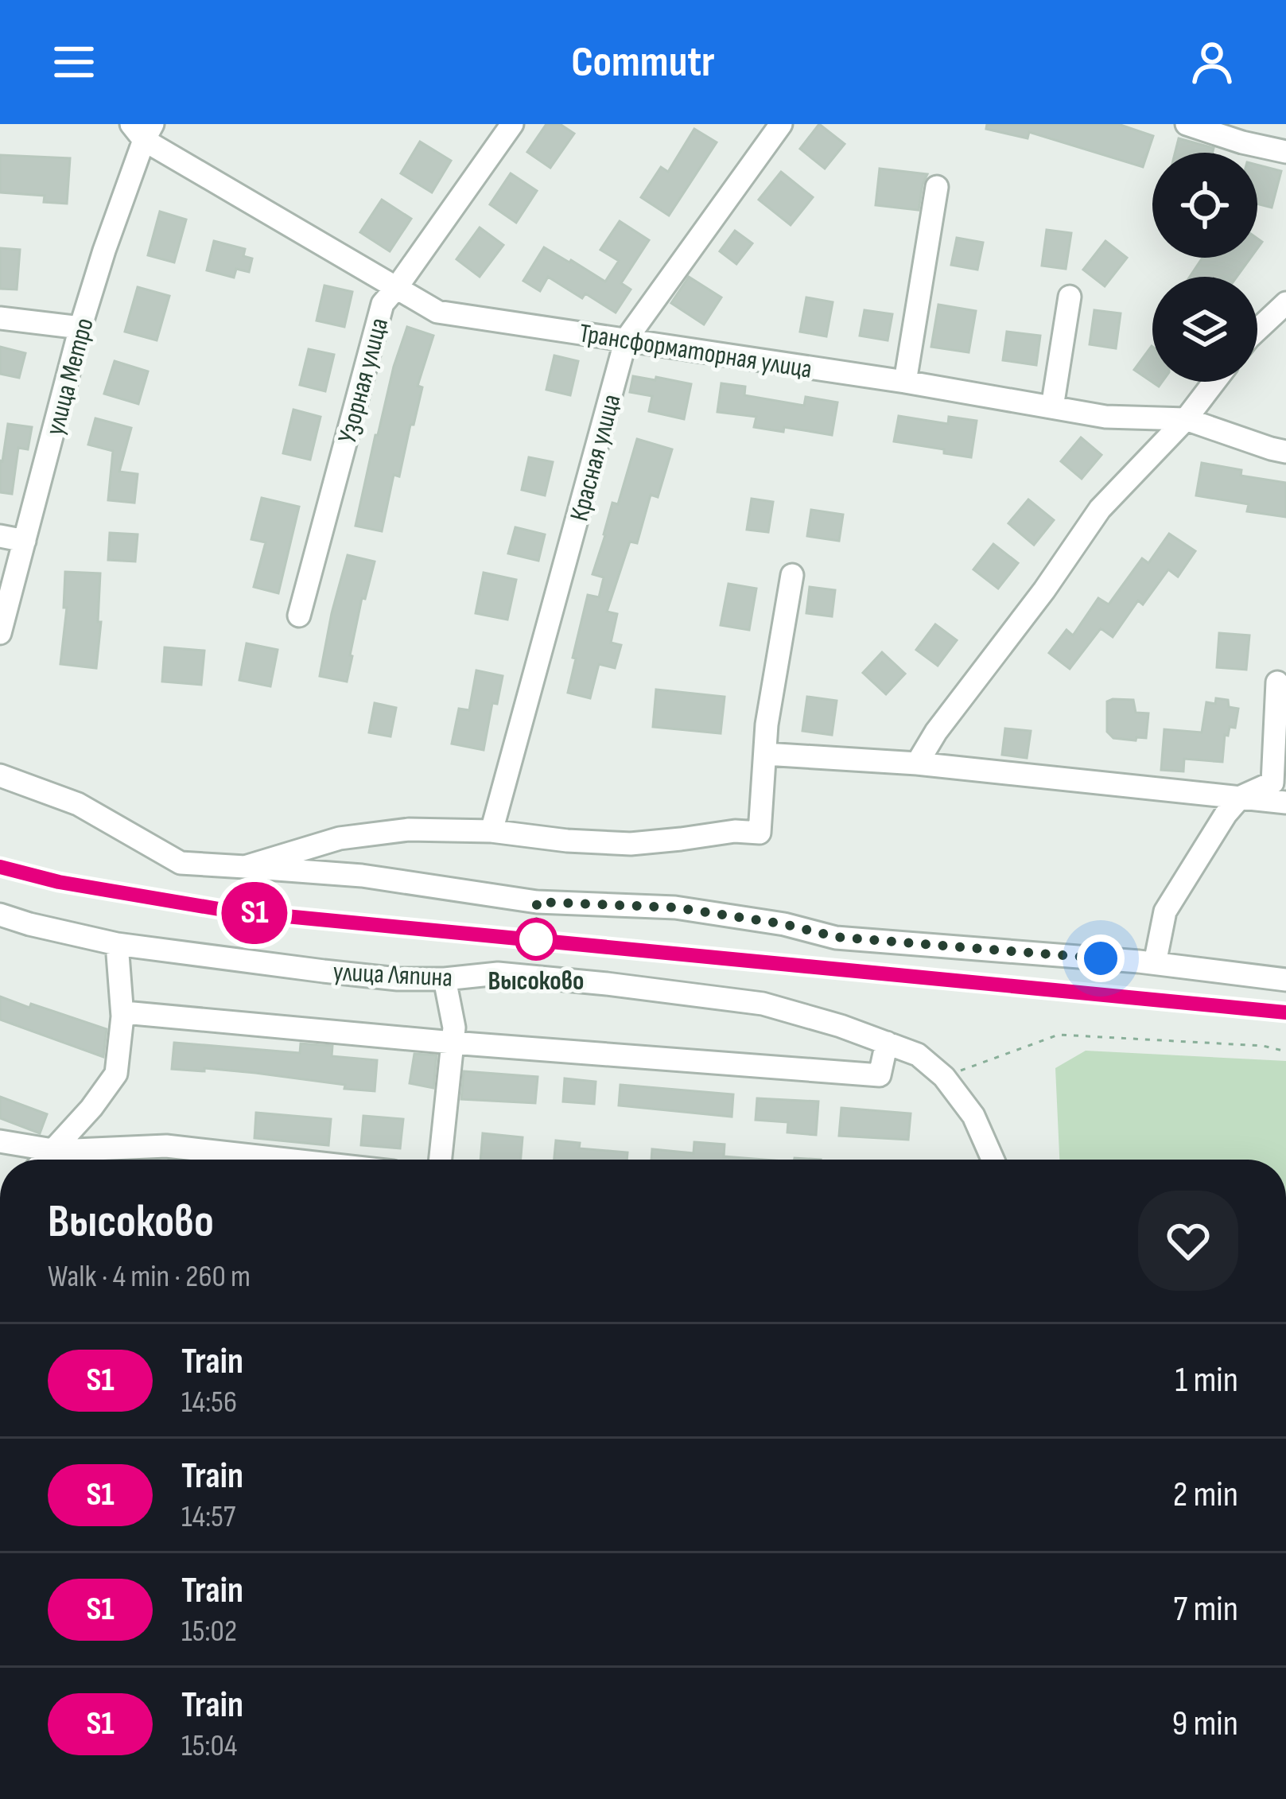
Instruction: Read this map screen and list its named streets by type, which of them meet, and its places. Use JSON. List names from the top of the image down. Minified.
{"streets":{"street":["Трансформаторная улица","улица Метро","Узорная улица","Красная улица","улица Ляпина"]},"crossings":[["Трансформаторная улица","улица Метро"],["Трансформаторная улица","Узорная улица"],["Трансформаторная улица","Красная улица"]],"places":["Высоково"],"page":{"header":"Commutr","on_map":"S1","heading":["Высоково","Walk · 4 min · 260 m"],"list":[{"mark":"S1","name":"Train","note":"14:56","value":"1 min"},{"mark":"S1","name":"Train","note":"14:57","value":"2 min"},{"mark":"S1","name":"Train","note":"15:02","value":"7 min"},{"mark":"S1","name":"Train","note":"15:04","value":"9 min"}]}}
